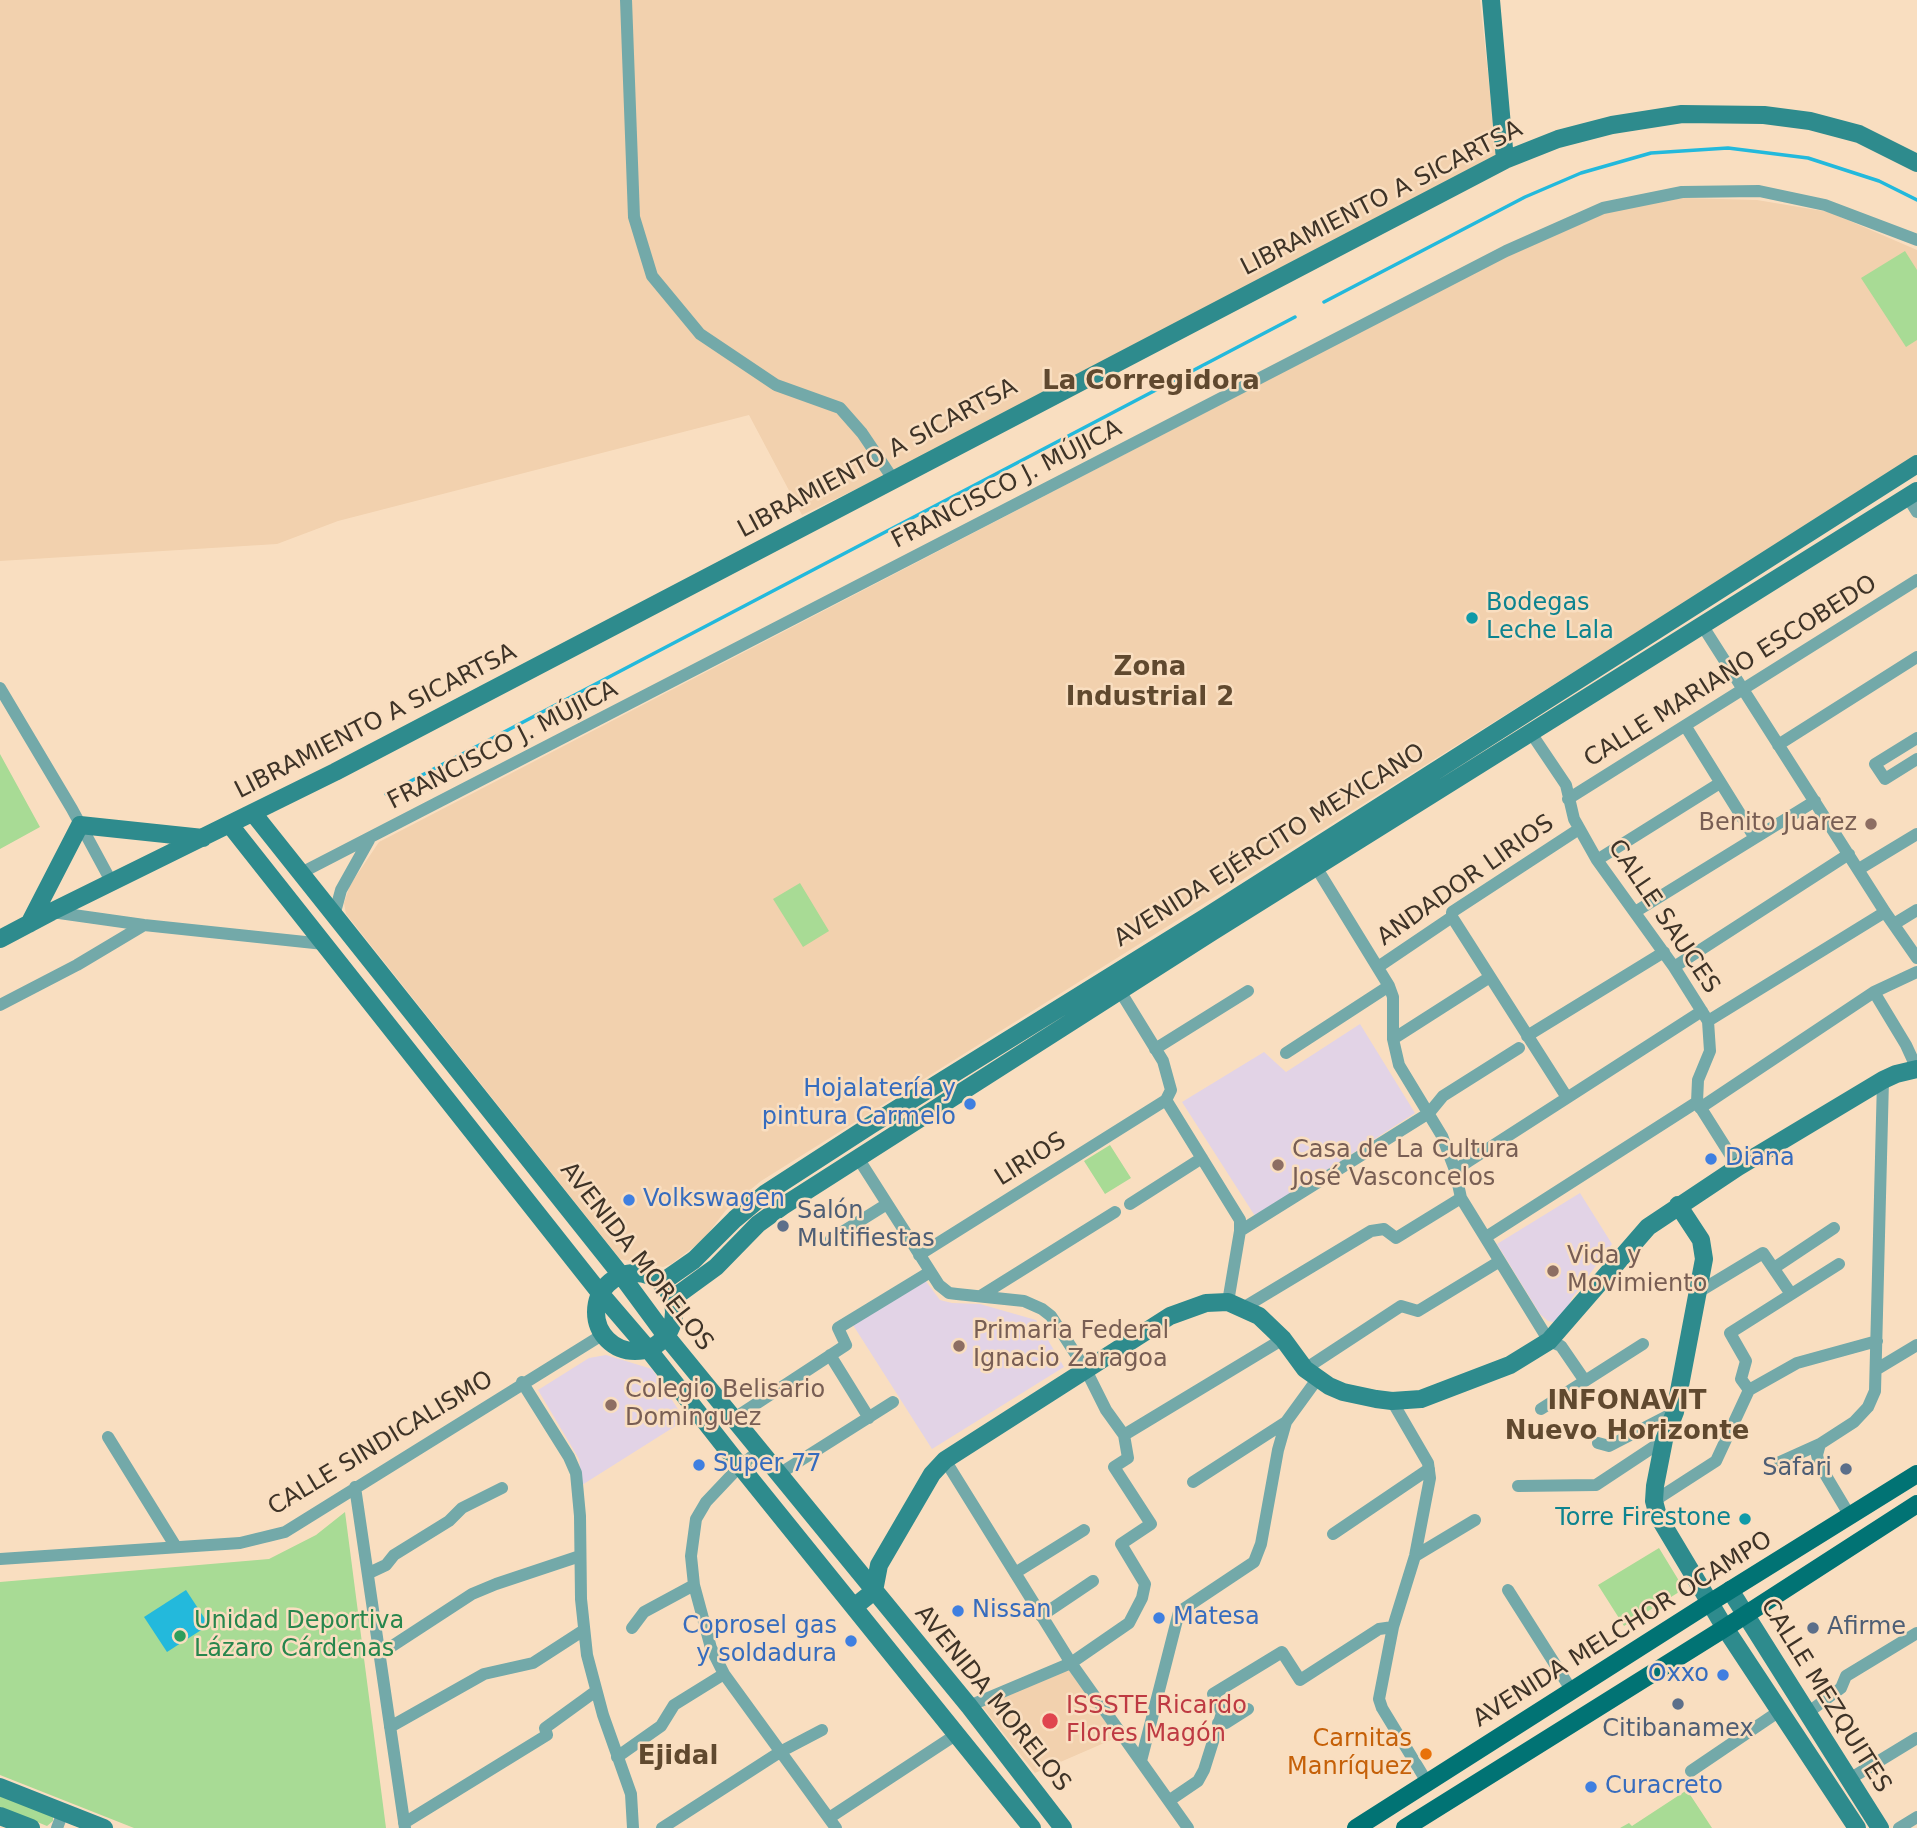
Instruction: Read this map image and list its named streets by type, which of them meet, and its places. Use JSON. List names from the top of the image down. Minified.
{"streets":{"main road":["AVENIDA MELCHOR OCAMPO"],"street":["LIBRAMIENTO A SICARTSA","FRANCISCO J. MÚJICA","CALLE MARIANO ESCOBEDO","AVENIDA EJÉRCITO MEXICANO","ANDADOR LIRIOS","CALLE SAUCES","LIRIOS","AVENIDA MORELOS","CALLE SINDICALISMO","CALLE MEZQUITES"]},"crossings":[["LIBRAMIENTO A SICARTSA","AVENIDA MORELOS"],["FRANCISCO J. MÚJICA","AVENIDA MORELOS"],["CALLE MARIANO ESCOBEDO","CALLE SAUCES"],["AVENIDA EJÉRCITO MEXICANO","CALLE SAUCES"],["ANDADOR LIRIOS","CALLE SAUCES"],["AVENIDA MELCHOR OCAMPO","CALLE MEZQUITES"]],"districts":["La Corregidora","Zona Industrial 2","INFONAVIT Nuevo Horizonte","Ejidal"],"places":["Bodegas Leche Lala","Benito Juarez","Hojalatería y pintura Carmelo","Diana","Casa de La Cultura José Vasconcelos","Volkswagen","Salón Multifiestas","Vida y Movimiento","Primaria Federal Ignacio Zaragoa","Colegio Belisario Dominguez","Super 77","Safari","Torre Firestone","Nissan","Matesa","Afirme","Unidad Deportiva Lázaro Cárdenas","Coprosel gas y soldadura","Oxxo","Citibanamex","ISSSTE Ricardo Flores Magón","Carnitas Manríquez","Curacreto"]}
